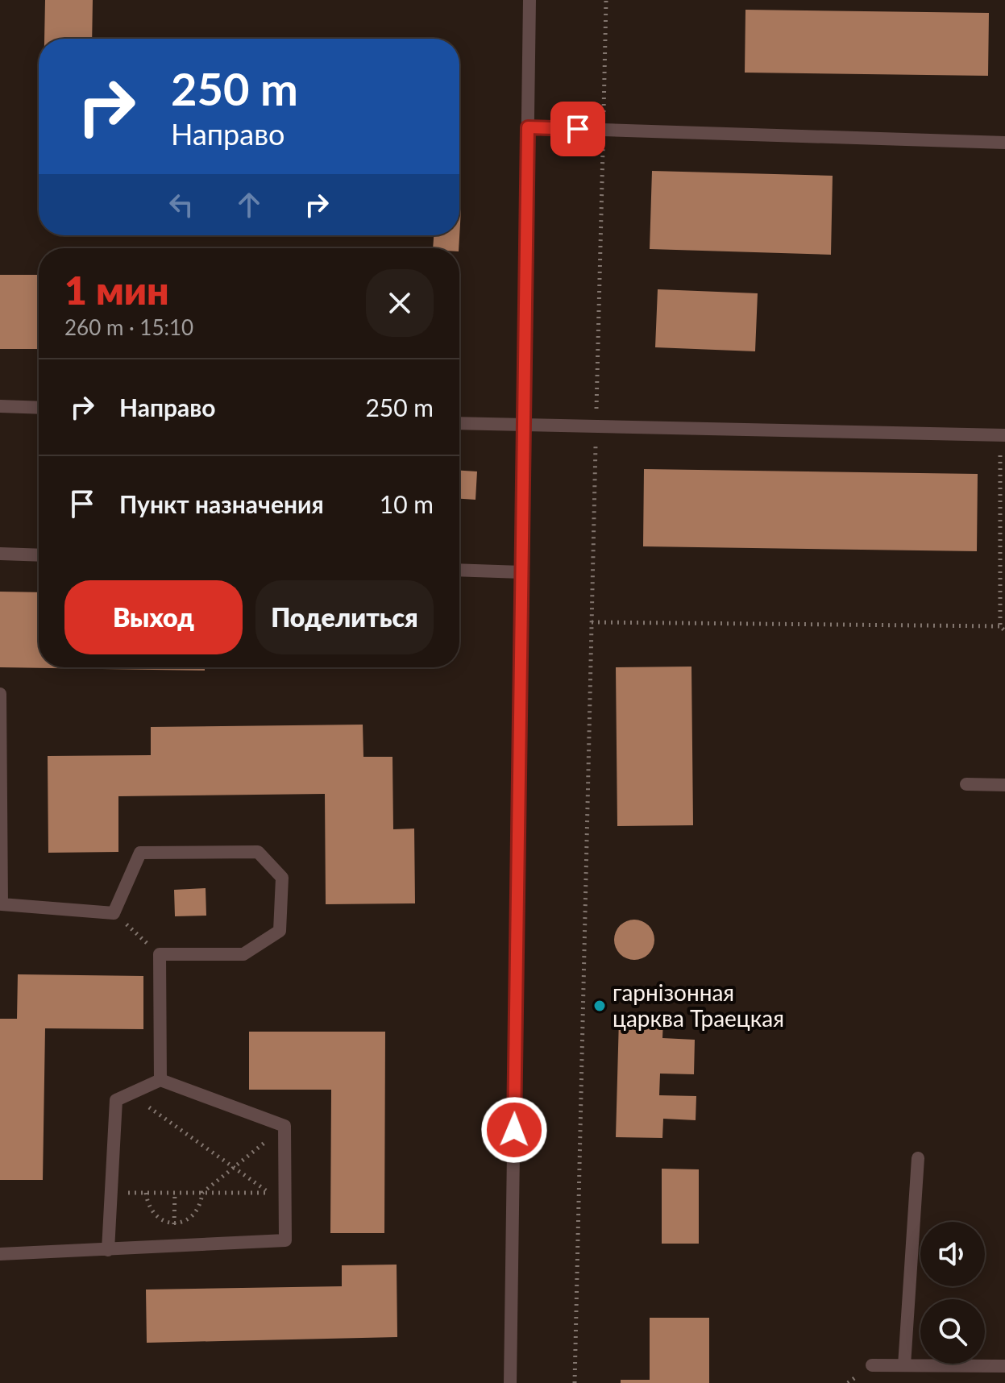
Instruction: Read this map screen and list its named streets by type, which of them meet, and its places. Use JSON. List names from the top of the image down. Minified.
{"places":["гарнізонная царква Траецкая"],"page":{"turn":["250 m","Направо"],"heading":["1 мин","260 m · 15:10"],"list":[{"name":"Направо","value":"250 m"},{"name":"Пункт назначения","value":"10 m"}],"buttons":["Выход","Поделиться"]}}
